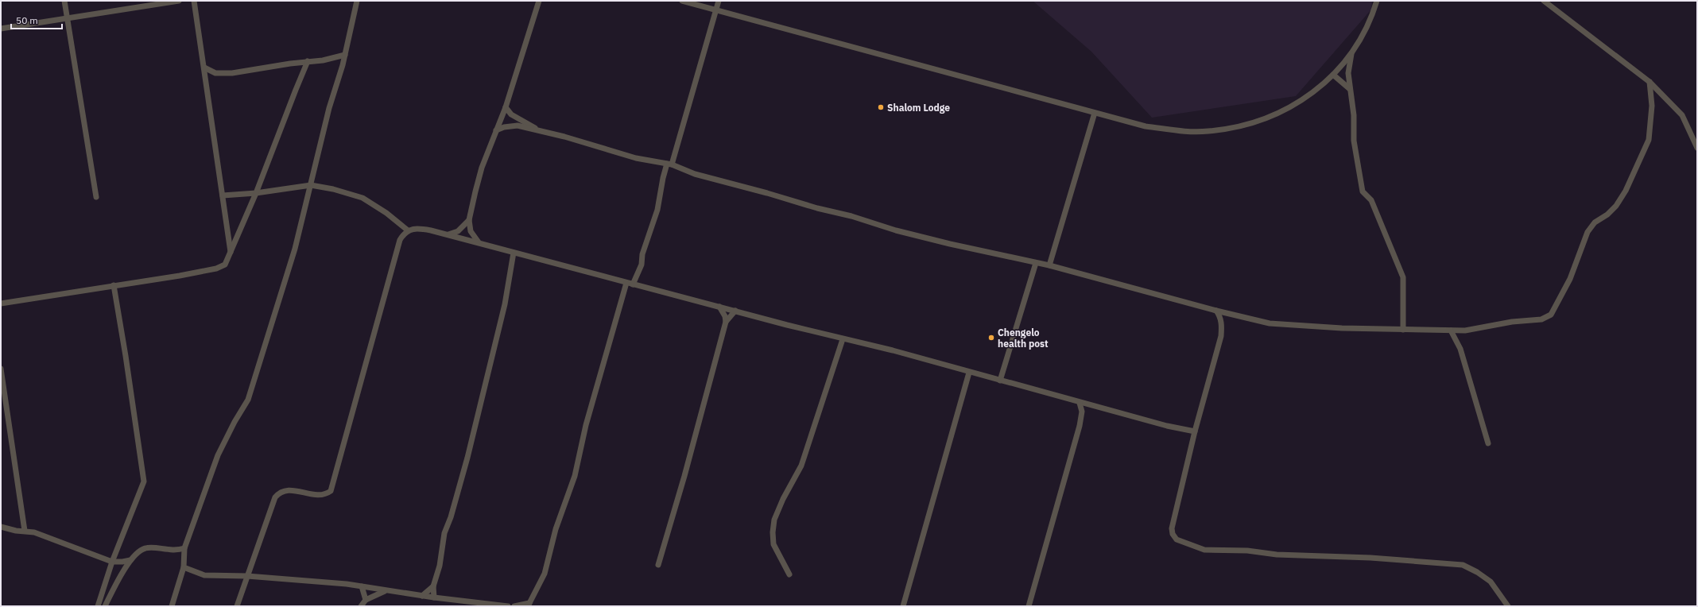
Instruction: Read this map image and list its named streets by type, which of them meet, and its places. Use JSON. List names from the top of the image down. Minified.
{"places":["Shalom Lodge","Chengelo health post"],"scale_bar":"50 m"}
